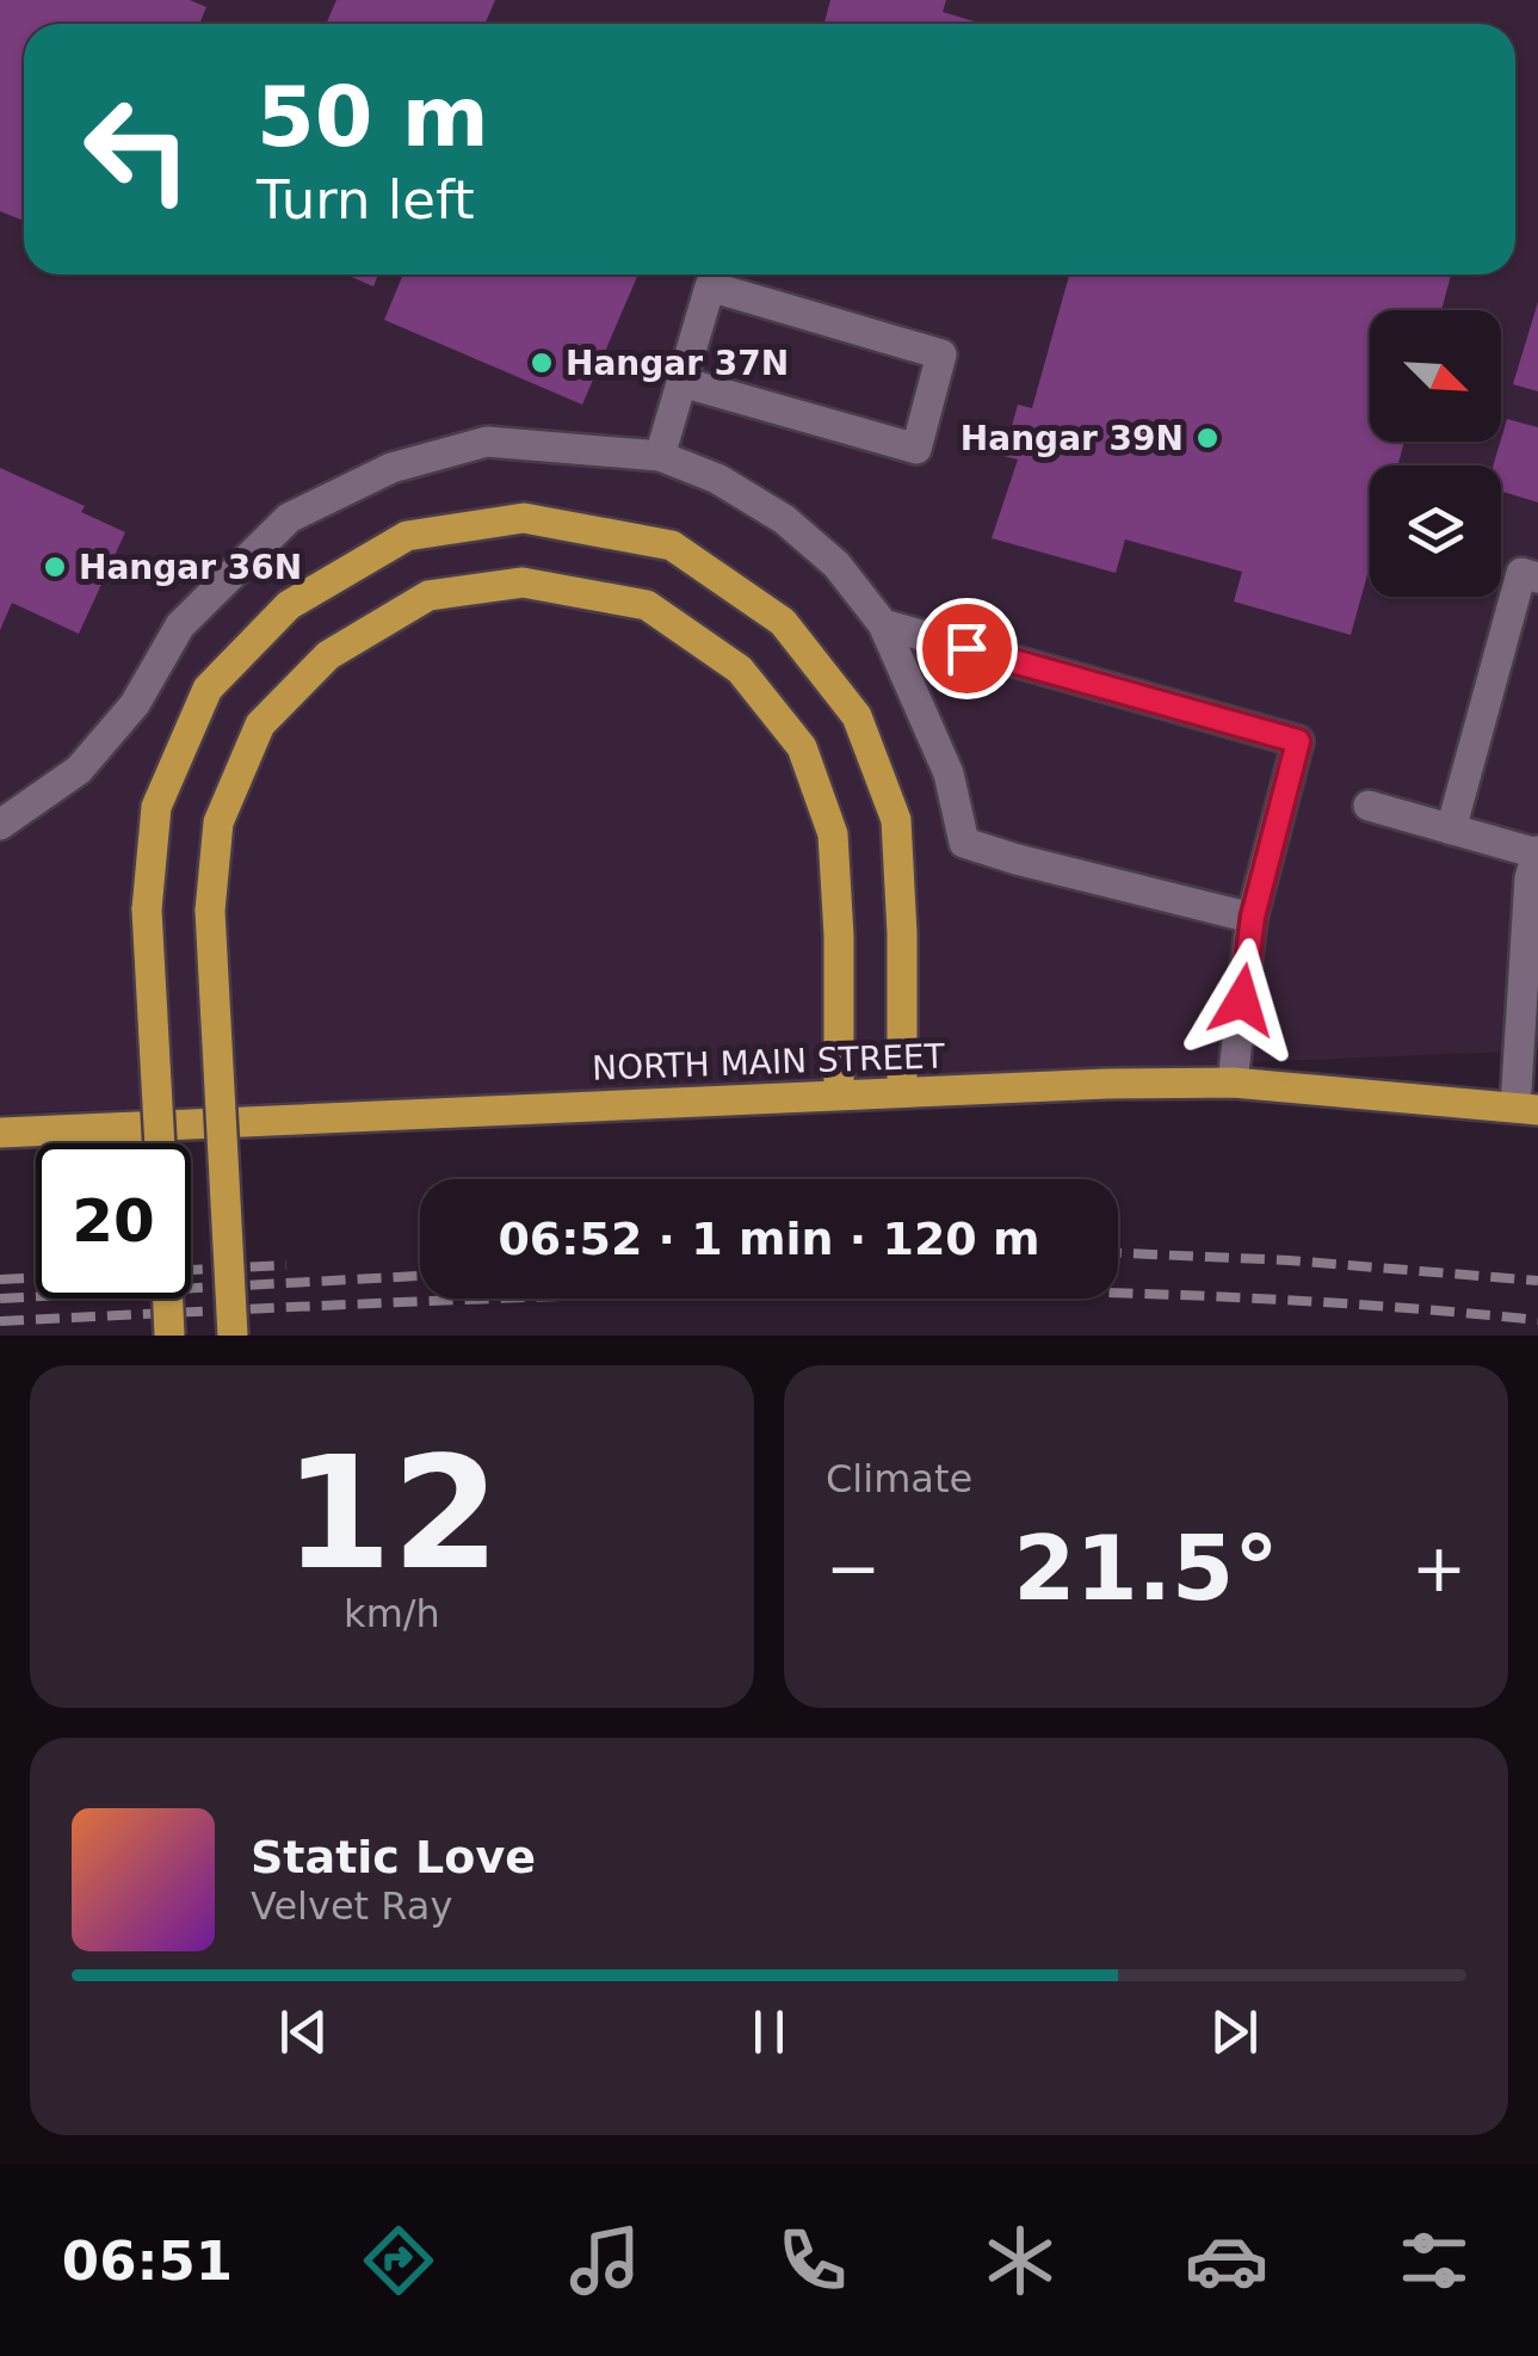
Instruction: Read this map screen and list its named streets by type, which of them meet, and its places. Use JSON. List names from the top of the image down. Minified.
{"streets":{"main road":["NORTH MAIN STREET"]},"places":["Hangar 37N","Hangar 39N","Hangar 36N"],"north":"bottom right","page":{"turn":["50 m","Turn left"],"limit":"20","trip":"06:52 · 1 min · 120 m","tile":[["12","km/h"],"Climate"],"heat":["−","21.5°","+"],"song":["Static Love","Velvet Ray"],"tabs":"06:51"}}
